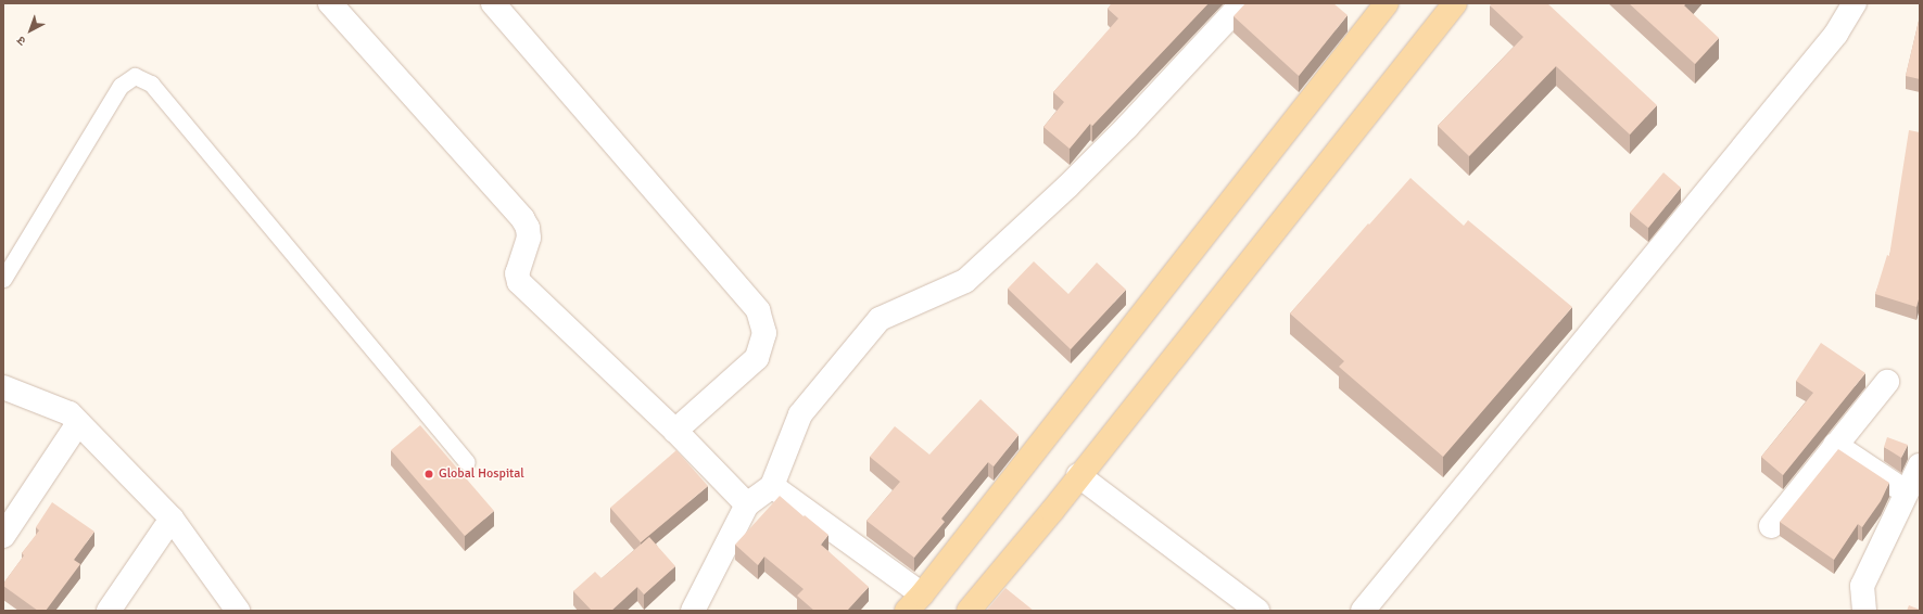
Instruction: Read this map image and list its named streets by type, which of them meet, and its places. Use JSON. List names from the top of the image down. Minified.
{"places":["Global Hospital"],"north":"bottom left"}
